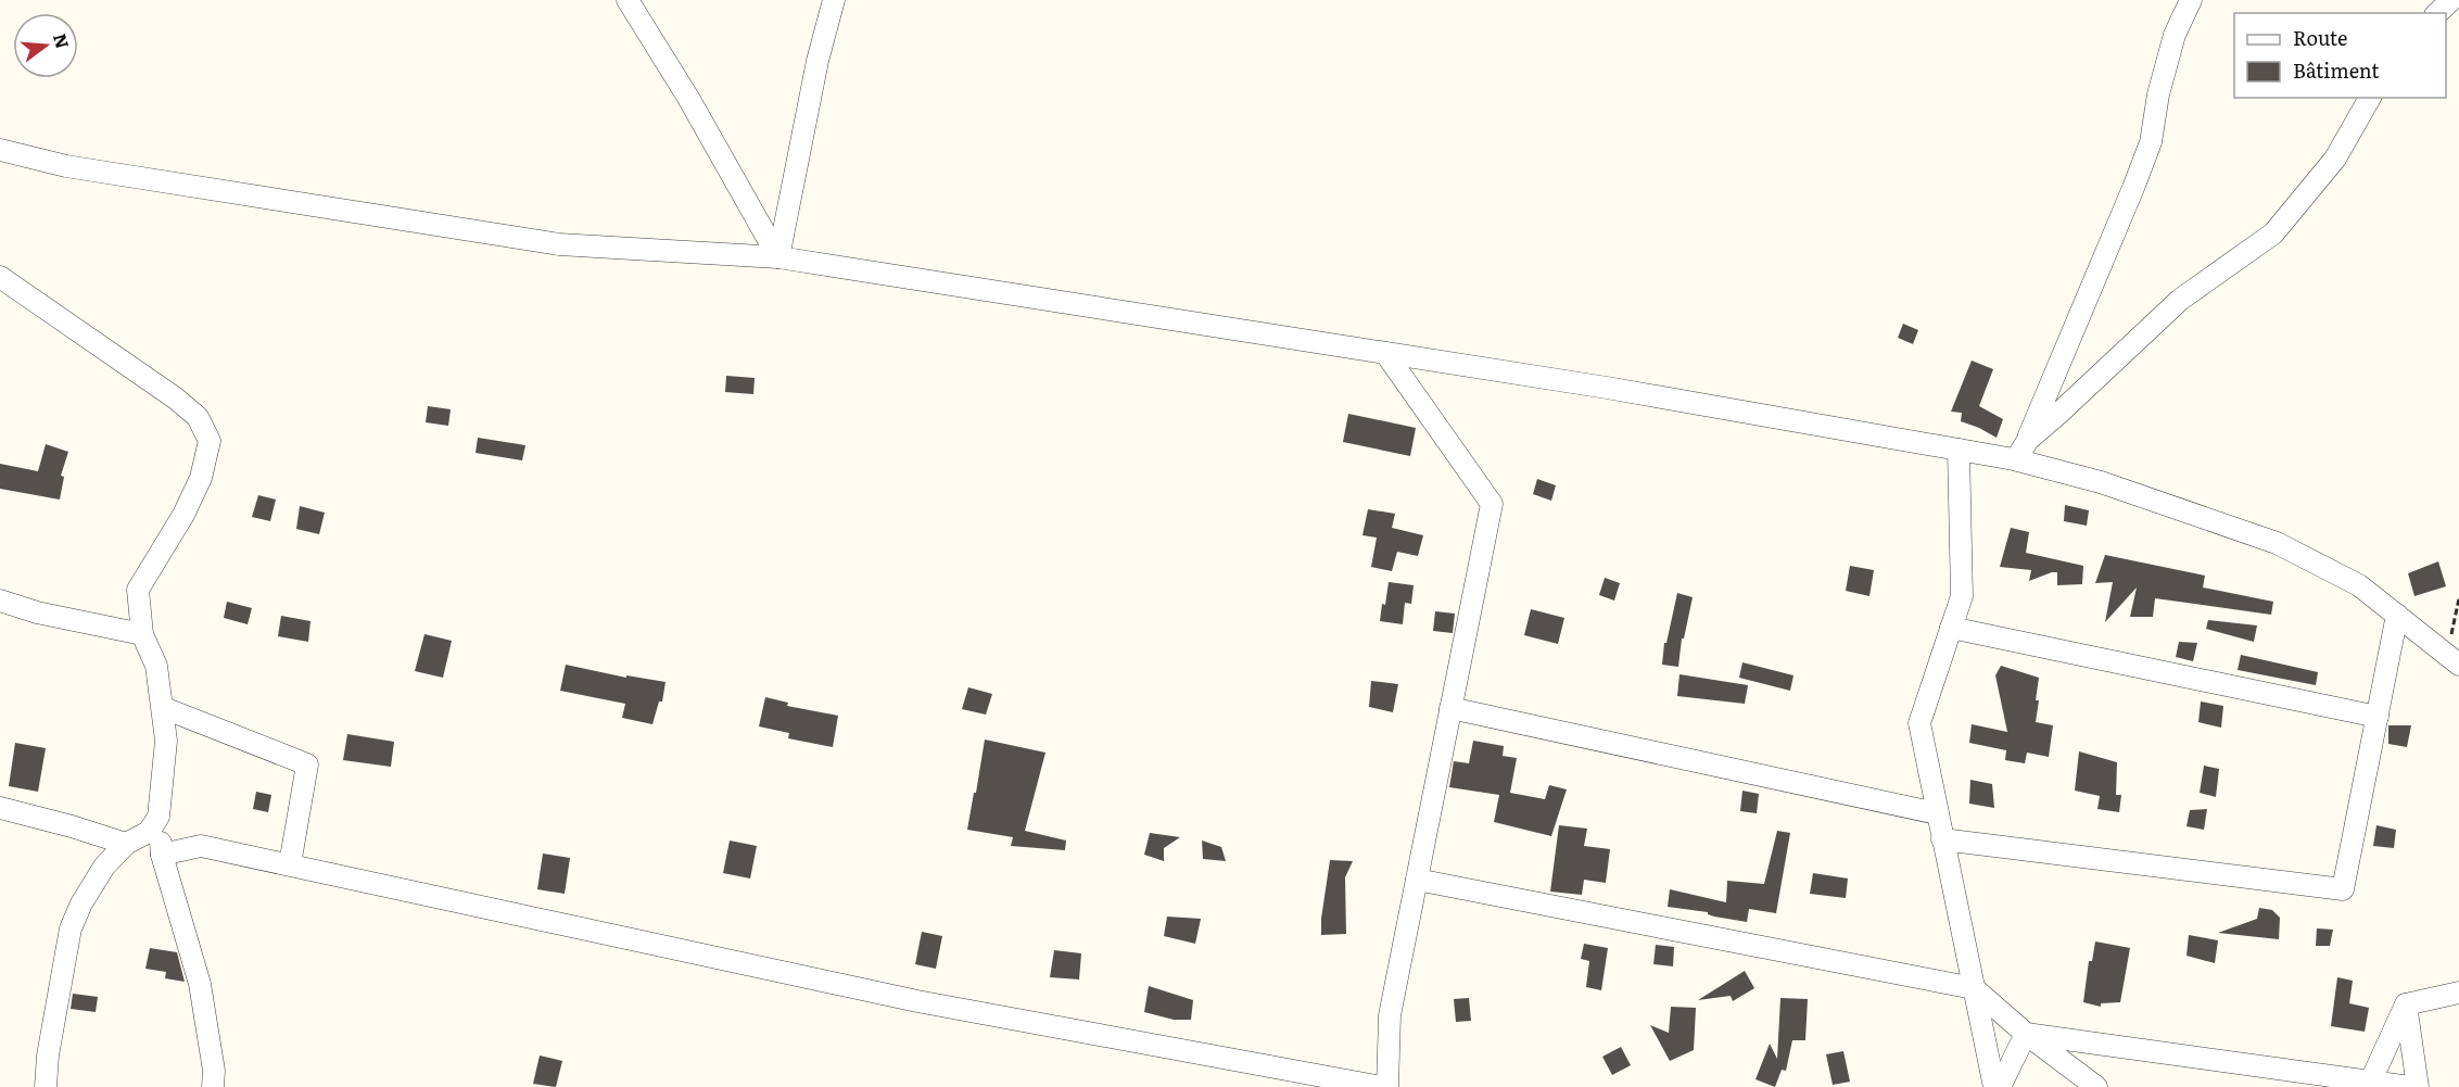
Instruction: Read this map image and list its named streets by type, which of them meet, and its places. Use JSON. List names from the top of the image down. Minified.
{"legend":["Route","Bâtiment"],"north":"right"}
